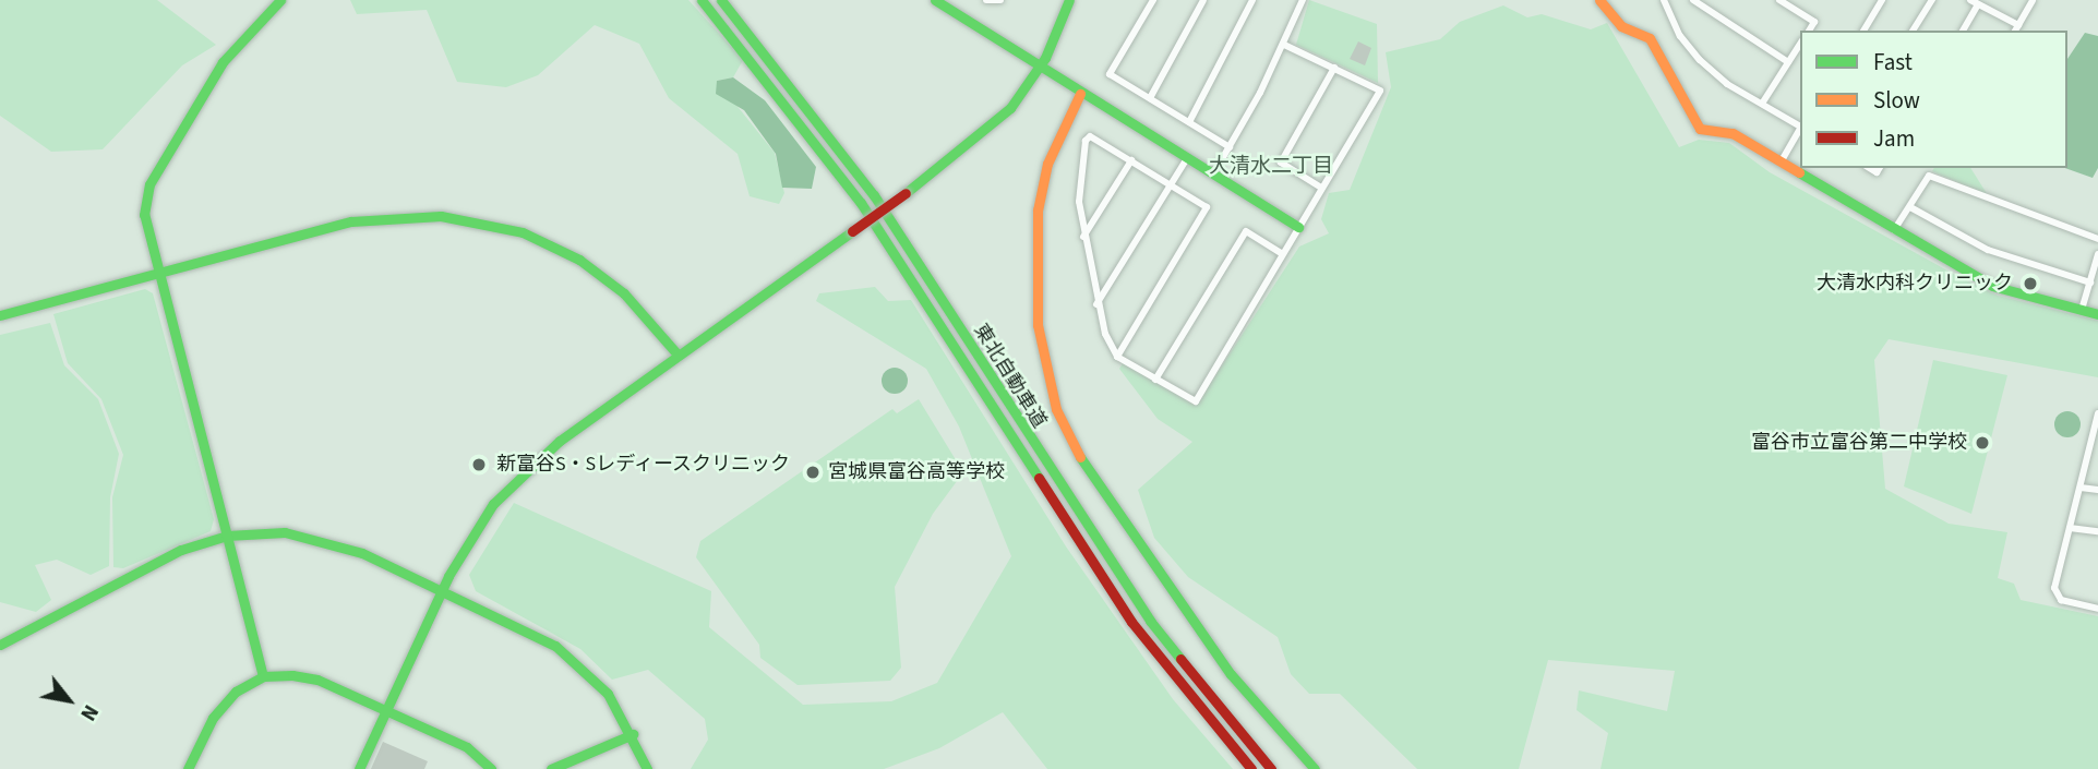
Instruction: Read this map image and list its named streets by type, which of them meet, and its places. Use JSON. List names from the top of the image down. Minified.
{"streets":{"main road":["東北自動車道"]},"districts":["大清水二丁目"],"places":["大清水内科クリニック","富谷市立富谷第二中学校","新富谷S・Sレディースクリニック","宮城県富谷高等学校"],"legend":["Fast","Slow","Jam"],"north":"bottom right"}
